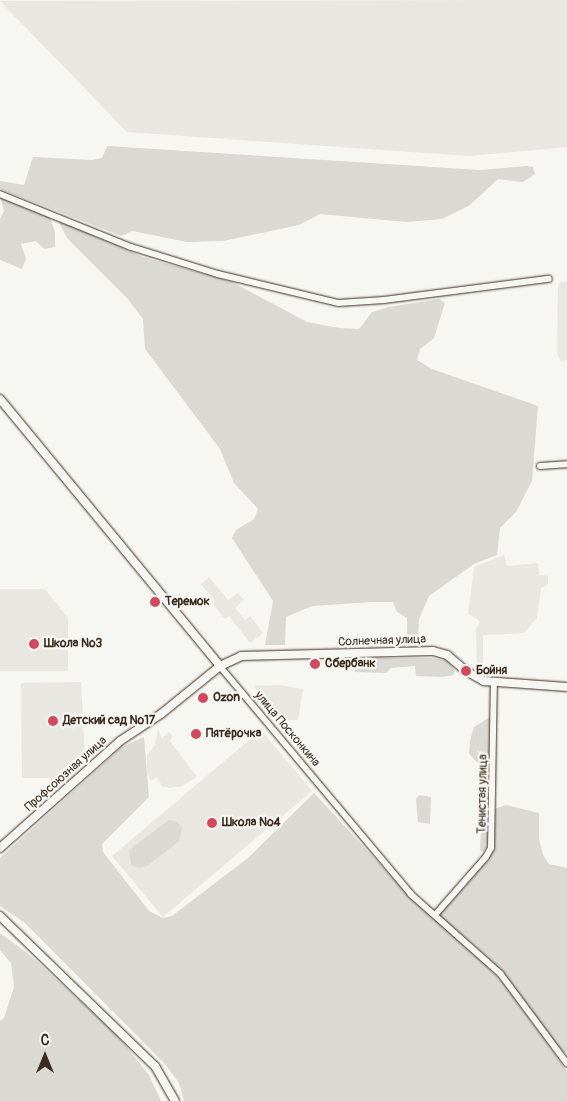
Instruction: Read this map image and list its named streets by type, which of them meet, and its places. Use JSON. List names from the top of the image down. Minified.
{"streets":{"street":["Солнечная улица","улица Посконкина","Профсоюзная улица","Тенистая улица"]},"crossings":[["Солнечная улица","улица Посконкина"],["Солнечная улица","Профсоюзная улица"],["Солнечная улица","Тенистая улица"],["улица Посконкина","Профсоюзная улица"],["улица Посконкина","Тенистая улица"]],"places":["Теремок","Школа №3","Сбербанк","Бойня","Ozon","Детский сад №17","Пятёрочка","Школа №4"],"north":"top"}
